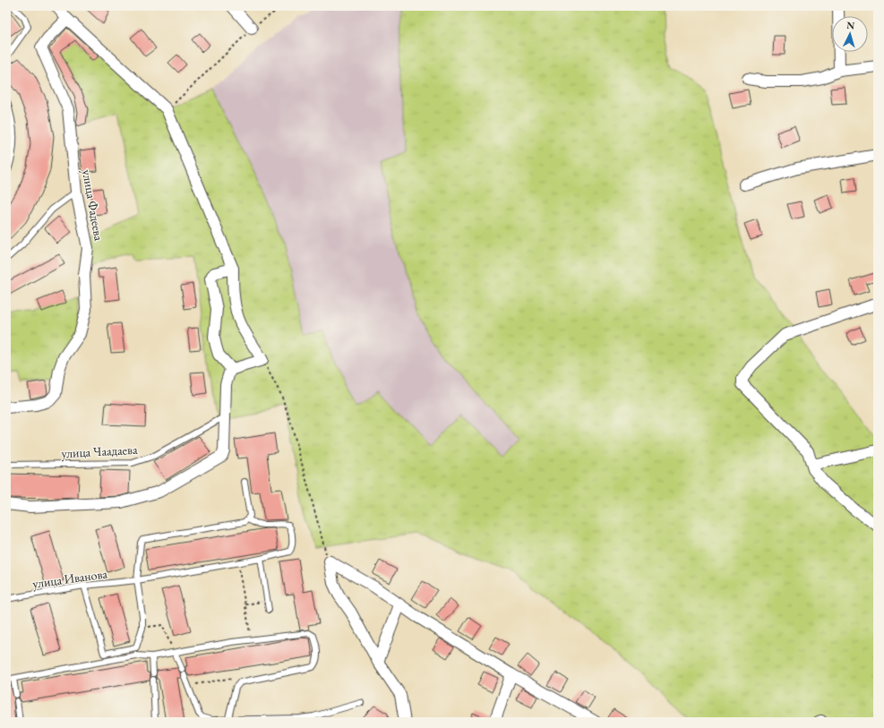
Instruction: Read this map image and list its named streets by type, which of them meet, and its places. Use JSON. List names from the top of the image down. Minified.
{"streets":{"street":["улица Фадеева"],"lane":["улица Чаадаева","улица Иванова"]},"north":"top"}
